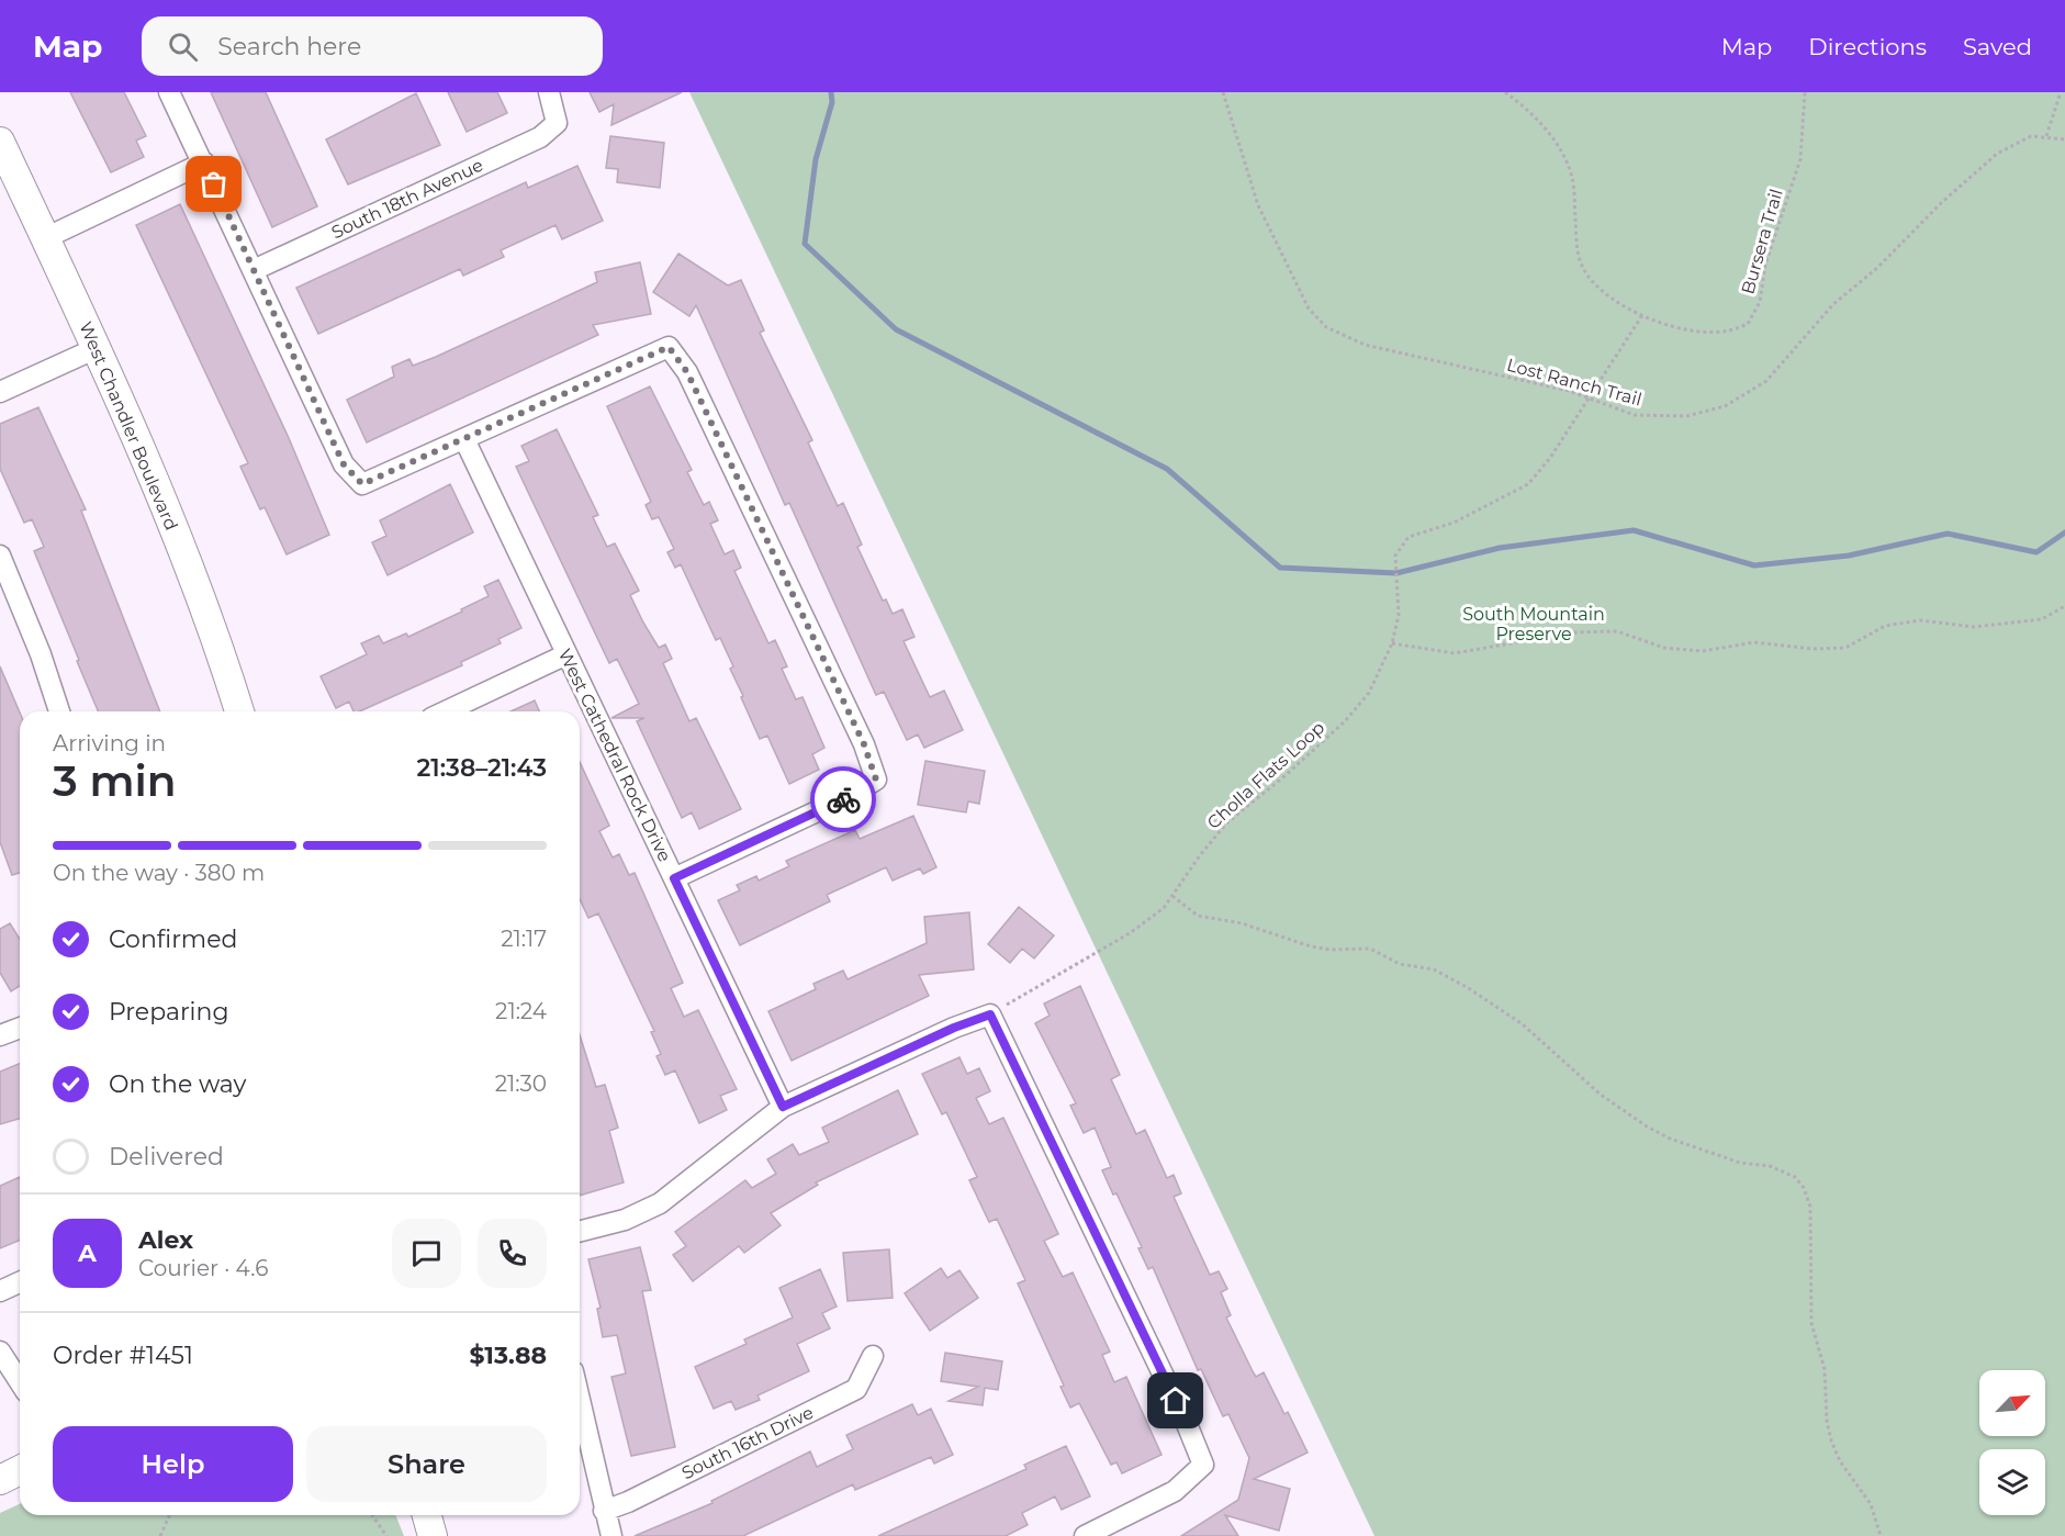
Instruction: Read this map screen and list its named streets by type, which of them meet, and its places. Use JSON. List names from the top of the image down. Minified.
{"streets":{"street":["South 18th Avenue","West Chandler Boulevard","West Cathedral Rock Drive","South 16th Drive"],"path":["Bursera Trail","Lost Ranch Trail","Cholla Flats Loop"]},"crossings":[["Bursera Trail","Cholla Flats Loop"],["Lost Ranch Trail","Cholla Flats Loop"]],"parks":["South Mountain Preserve"],"north":"top right","page":{"header":"Map","search":"Search here","nav":["Map","Directions","Saved"],"heading":["3 min","Arriving in","21:38–21:43"],"panel":["Alex","Courier · 4.6","Order #1451","$13.88"],"bar":"On the way · 380 m","list":[["Confirmed","21:17"],["Preparing","21:24"],["On the way","21:30"],"Delivered"],"round":"A","buttons":["Help","Share"]}}
